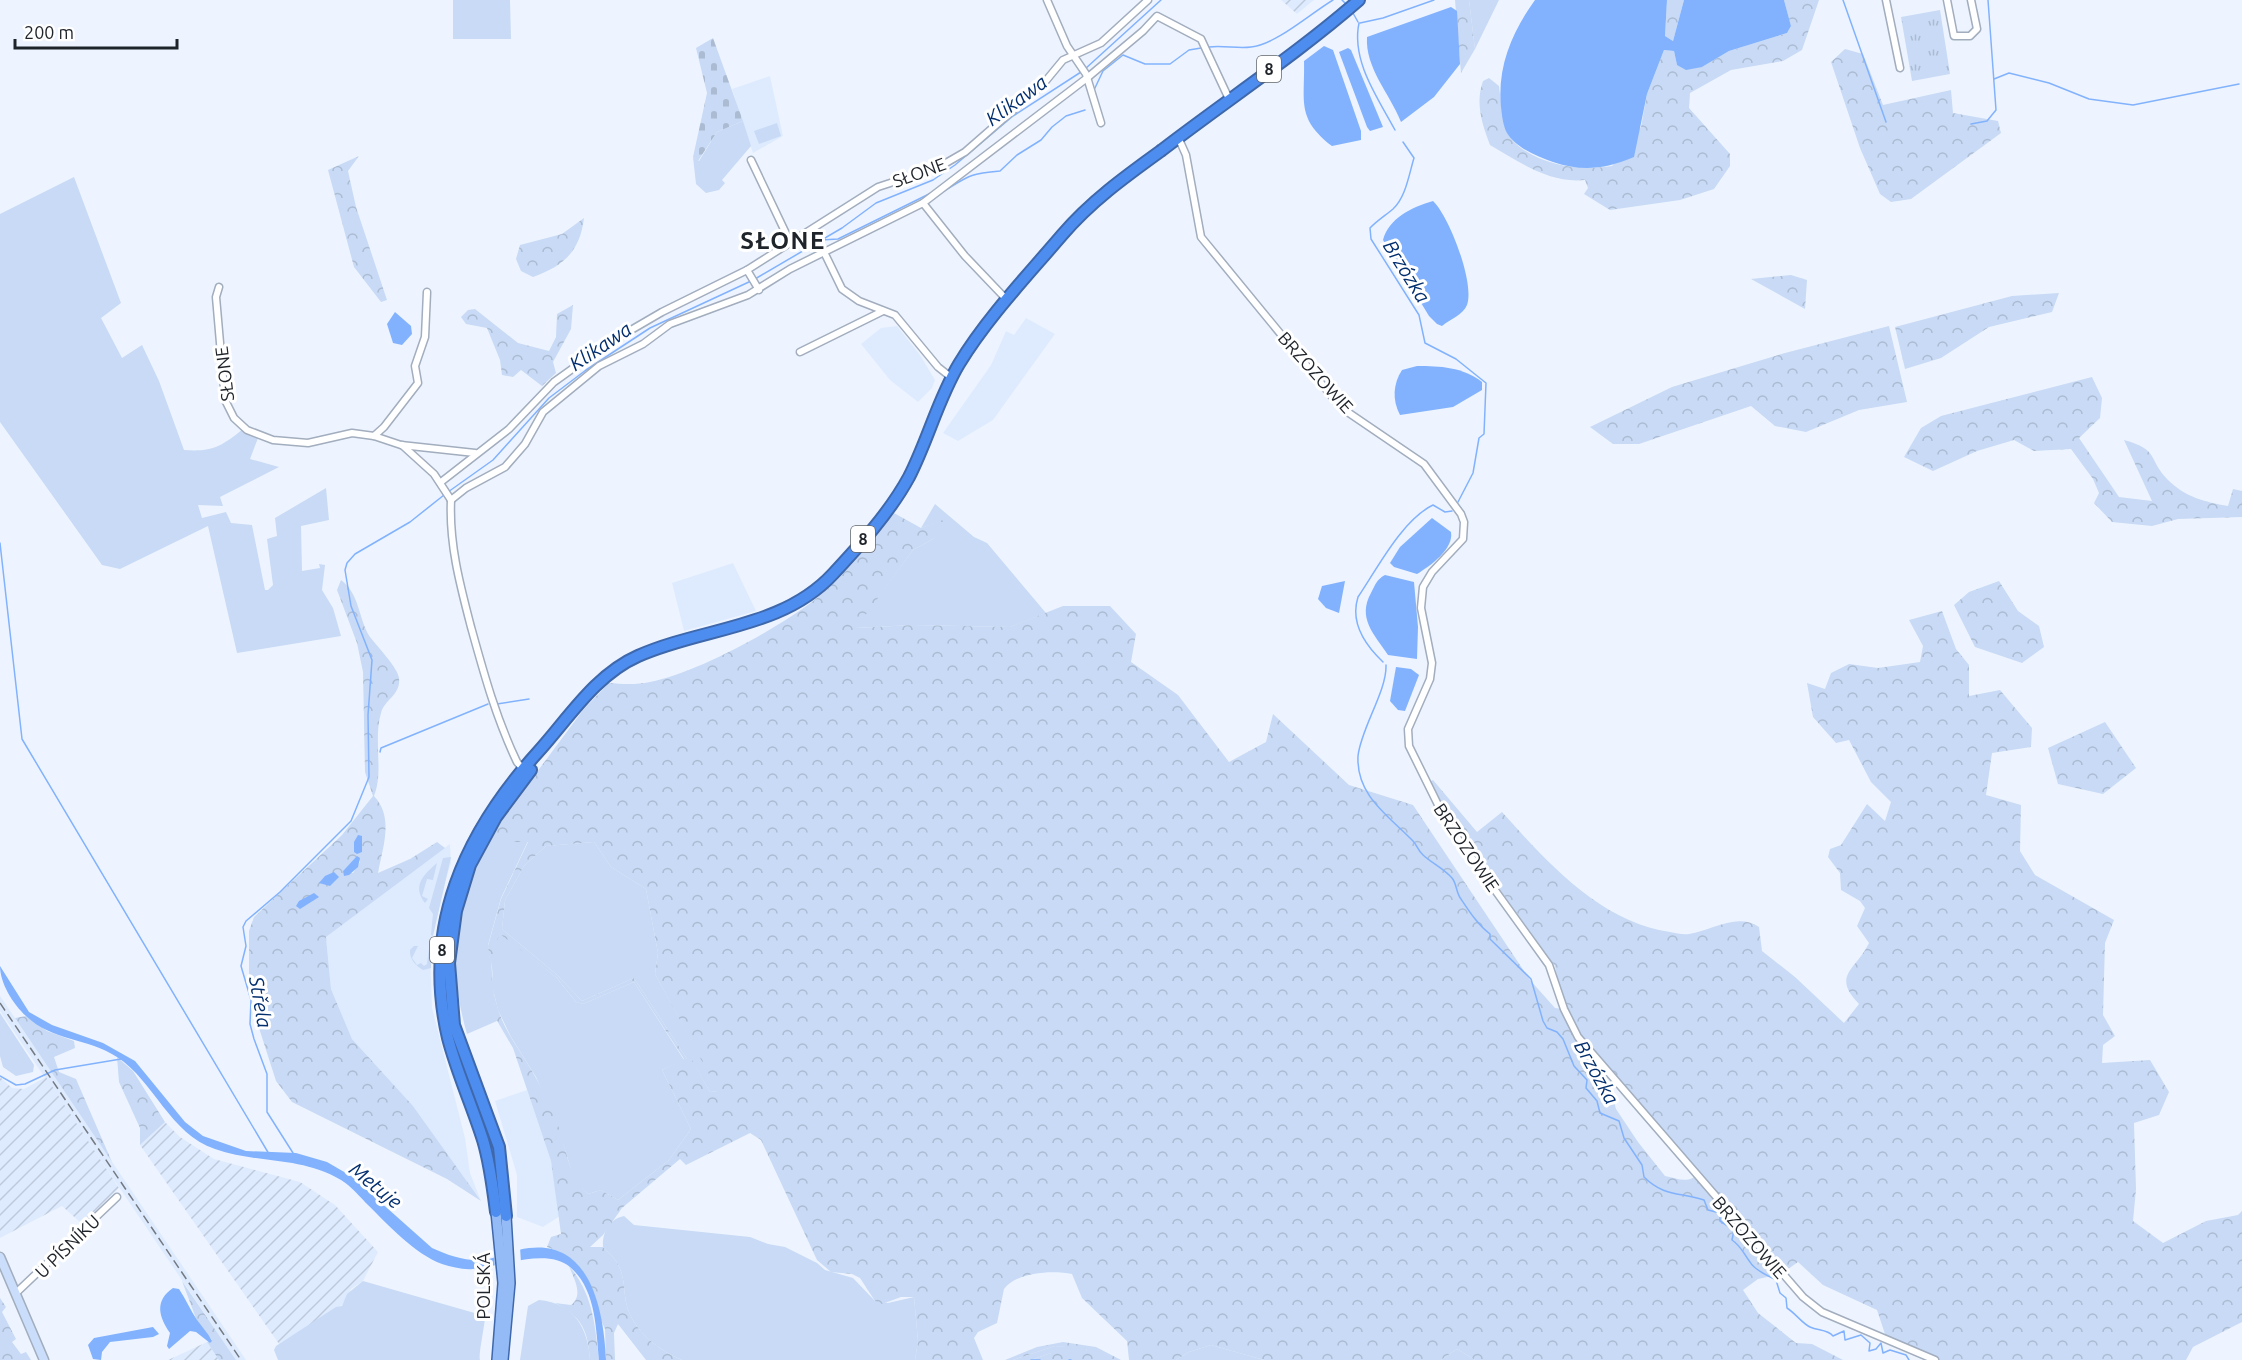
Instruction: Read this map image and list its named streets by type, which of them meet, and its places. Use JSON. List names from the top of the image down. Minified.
{"streets":{"highway":["8"],"main road":["POLSKÁ"],"street":["SŁONE","BRZOZOWIE","U PÍSNÍKU"]},"crossings":[["8","SŁONE"],["8","BRZOZOWIE"],["8","POLSKÁ"]],"districts":["SŁONE"],"water":["Klikawa","Brzózka","Střela","Metuje"],"scale_bar":"200 m"}
